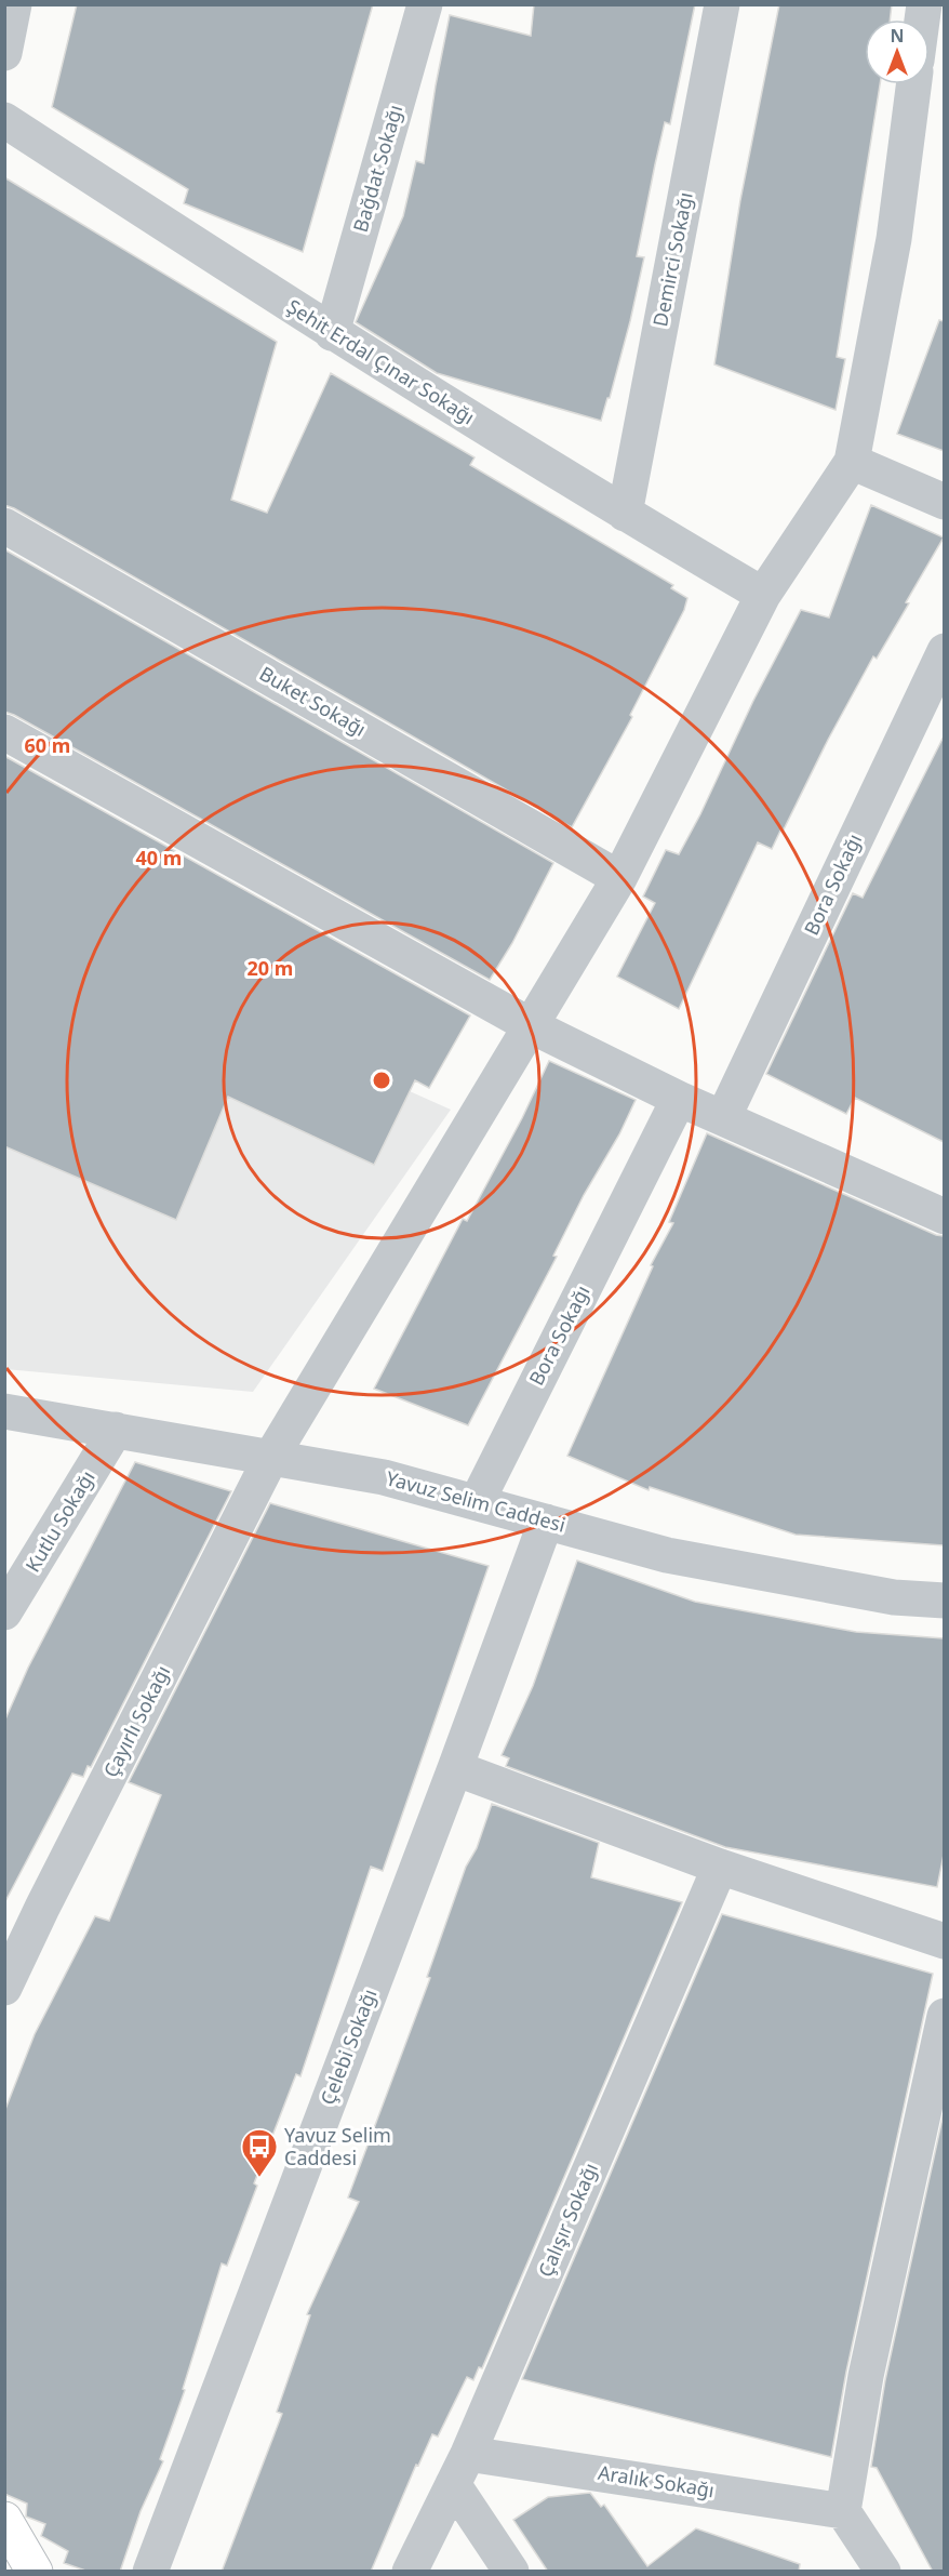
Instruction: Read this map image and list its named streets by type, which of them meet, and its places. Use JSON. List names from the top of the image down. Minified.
{"streets":{"street":["Bağdat Sokağı","Demirci Sokağı","Şehit Erdal Çınar Sokağı","Buket Sokağı","Bora Sokağı","Yavuz Selim Caddesi","Kutlu Sokağı","Çayırlı Sokağı","Çelebi Sokağı","Çalışır Sokağı","Aralık Sokağı"]},"crossings":[["Bağdat Sokağı","Şehit Erdal Çınar Sokağı"],["Demirci Sokağı","Şehit Erdal Çınar Sokağı"],["Şehit Erdal Çınar Sokağı","Çayırlı Sokağı"],["Buket Sokağı","Çayırlı Sokağı"],["Bora Sokağı","Yavuz Selim Caddesi"],["Yavuz Selim Caddesi","Kutlu Sokağı"],["Yavuz Selim Caddesi","Çayırlı Sokağı"],["Yavuz Selim Caddesi","Çelebi Sokağı"],["Çalışır Sokağı","Aralık Sokağı"]],"places":{"bus stop":["Yavuz Selim Caddesi"]},"north":"top","rings":["60 m","40 m","20 m"]}
